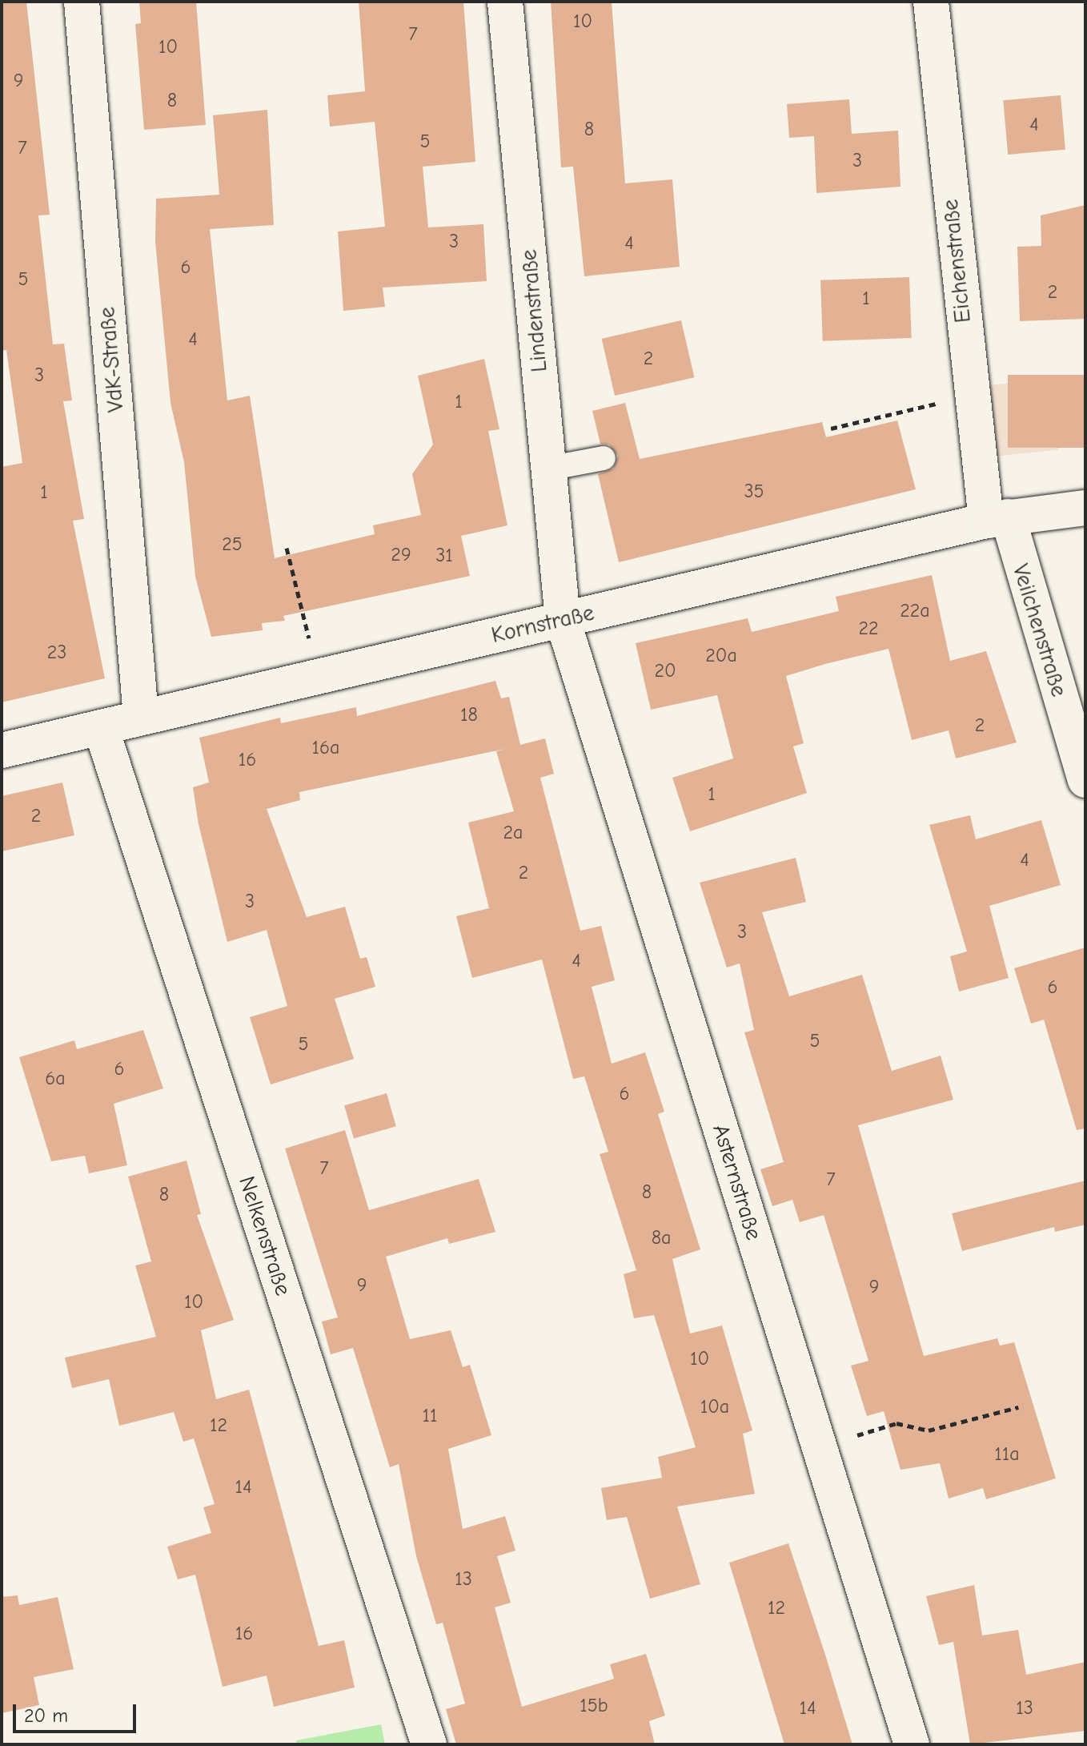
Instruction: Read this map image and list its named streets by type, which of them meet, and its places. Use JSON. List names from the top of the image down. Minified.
{"streets":{"street":["Eichenstraße","Lindenstraße","VdK-Straße","Kornstraße","Veilchenstraße","Asternstraße","Nelkenstraße"]},"crossings":[["Eichenstraße","Kornstraße"],["Eichenstraße","Veilchenstraße"],["Lindenstraße","Kornstraße"],["Lindenstraße","Asternstraße"],["VdK-Straße","Kornstraße"],["Kornstraße","Veilchenstraße"],["Kornstraße","Asternstraße"],["Kornstraße","Nelkenstraße"]],"house_numbers":["10","7","10","9","8","4","8","5","7","3","3","4","6","5","2","1","4","2","3","1","35","1","25","29","31","22a","22","23","20a","20","18","2","16a","16","1","2","2a","4","2","3","3","4","6","5","5","6","6a","6","7","7","8","8","8a","9","9","10","10","10a","11","12","11a","14","13","12","16","15b","14","13"],"scale_bar":"20 m"}
